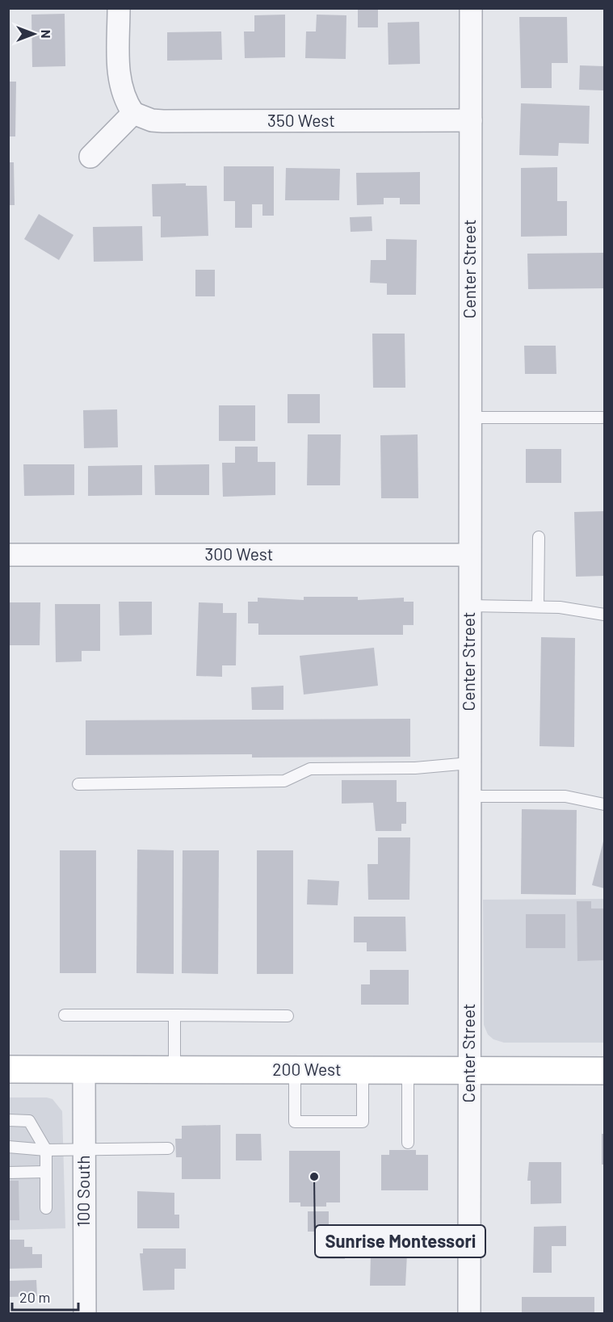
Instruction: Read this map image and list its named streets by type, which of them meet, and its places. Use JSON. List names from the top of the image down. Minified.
{"streets":{"main road":["200 West"],"street":["350 West","Center Street","300 West","100 South"]},"crossings":[["350 West","Center Street"],["Center Street","300 West"],["Center Street","200 West"],["200 West","100 South"]],"places":["Sunrise Montessori"],"scale_bar":"20 m","north":"right"}
